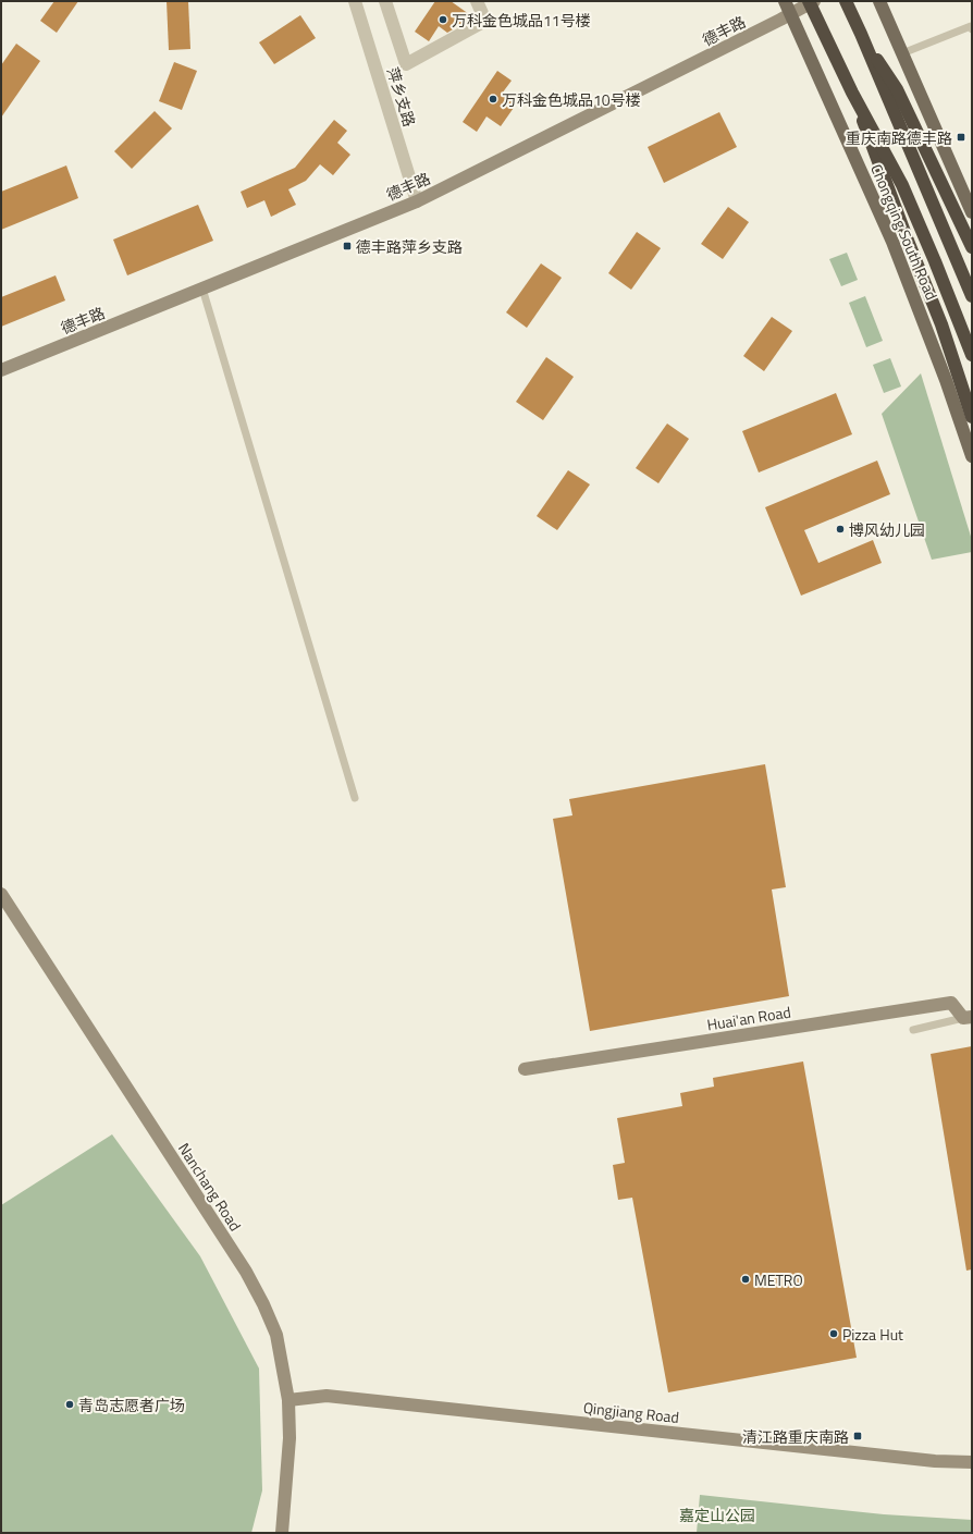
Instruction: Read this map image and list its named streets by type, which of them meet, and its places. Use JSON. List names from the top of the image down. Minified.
{"streets":{"main road":["Chongqing South Road"],"street":["德丰路","萍乡支路","Huai'an Road","Nanchang Road","Qingjiang Road"]},"crossings":[["德丰路","萍乡支路"],["德丰路","Chongqing South Road"],["Nanchang Road","Qingjiang Road"]],"parks":["嘉定山公园"],"places":{"other":["万科金色城品11号楼","万科金色城品10号楼","博风幼儿园","METRO","Pizza Hut","青岛志愿者广场"],"transit":["重庆南路德丰路","德丰路萍乡支路","清江路重庆南路"]}}
